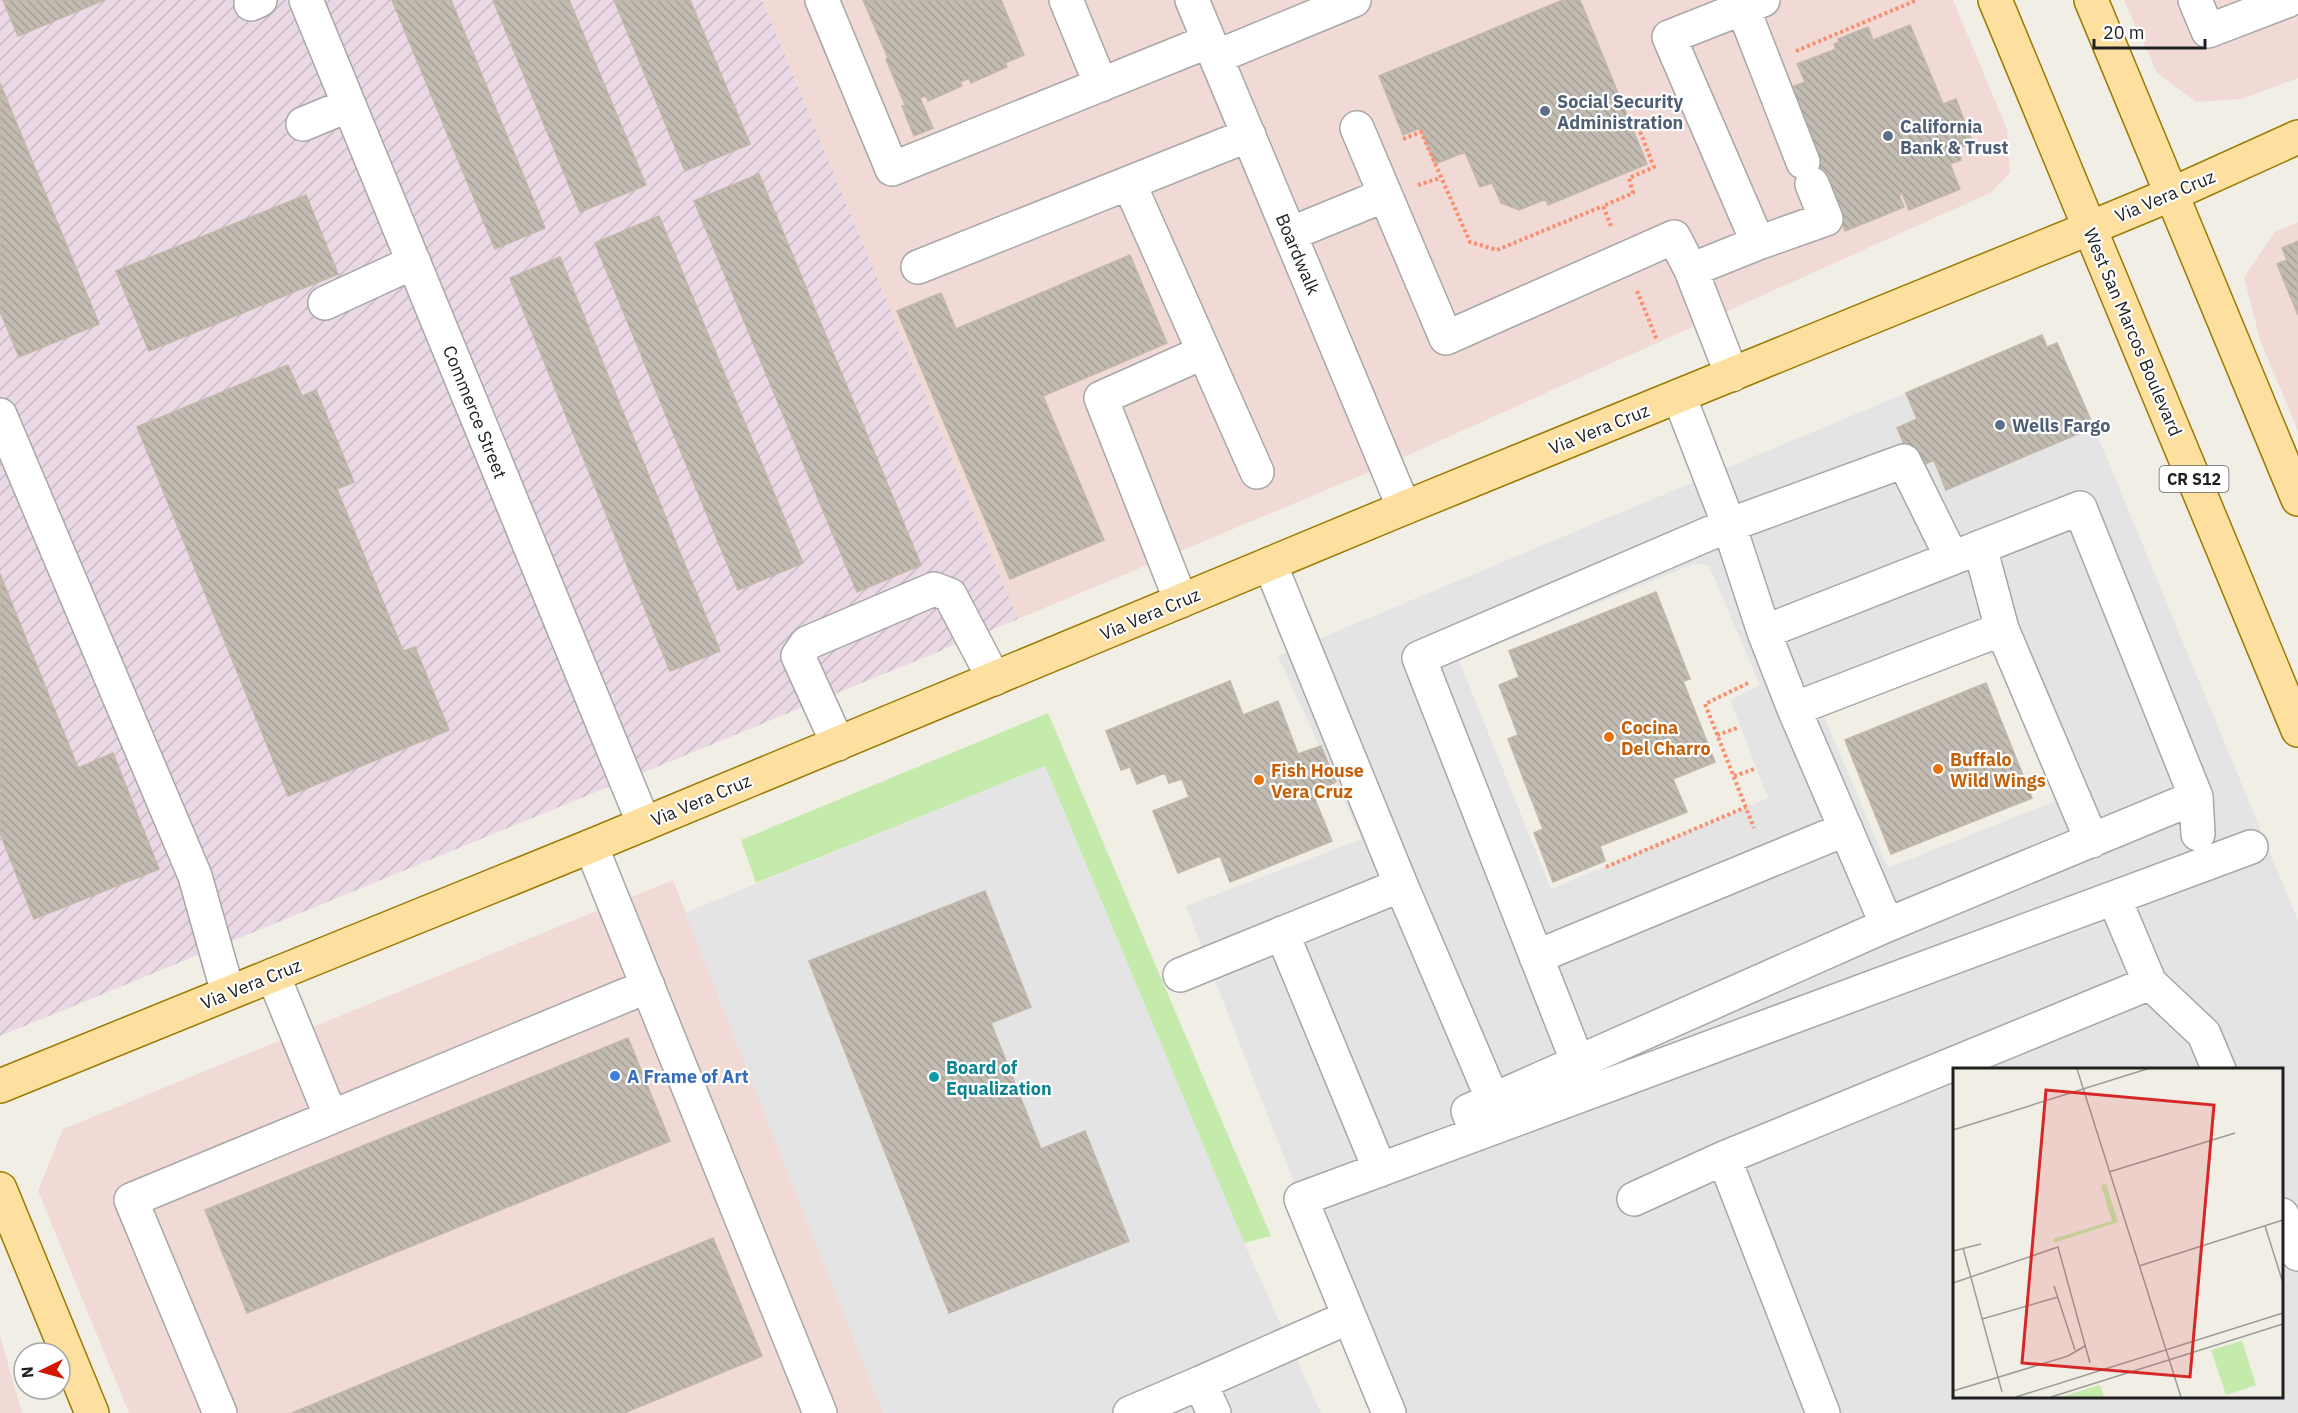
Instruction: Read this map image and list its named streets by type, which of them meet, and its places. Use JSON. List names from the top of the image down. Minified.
{"streets":{"main road":["Via Vera Cruz","West San Marcos Boulevard","CR S12"],"street":["Boardwalk","Commerce Street"]},"crossings":[["Via Vera Cruz","Boardwalk"],["Via Vera Cruz","West San Marcos Boulevard"],["Via Vera Cruz","Commerce Street"]],"places":["Social Security Administration","California Bank & Trust","Wells Fargo","Cocina Del Charro","Buffalo Wild Wings","Fish House Vera Cruz","A Frame of Art","Board of Equalization"],"scale_bar":"20 m","north":"left"}
